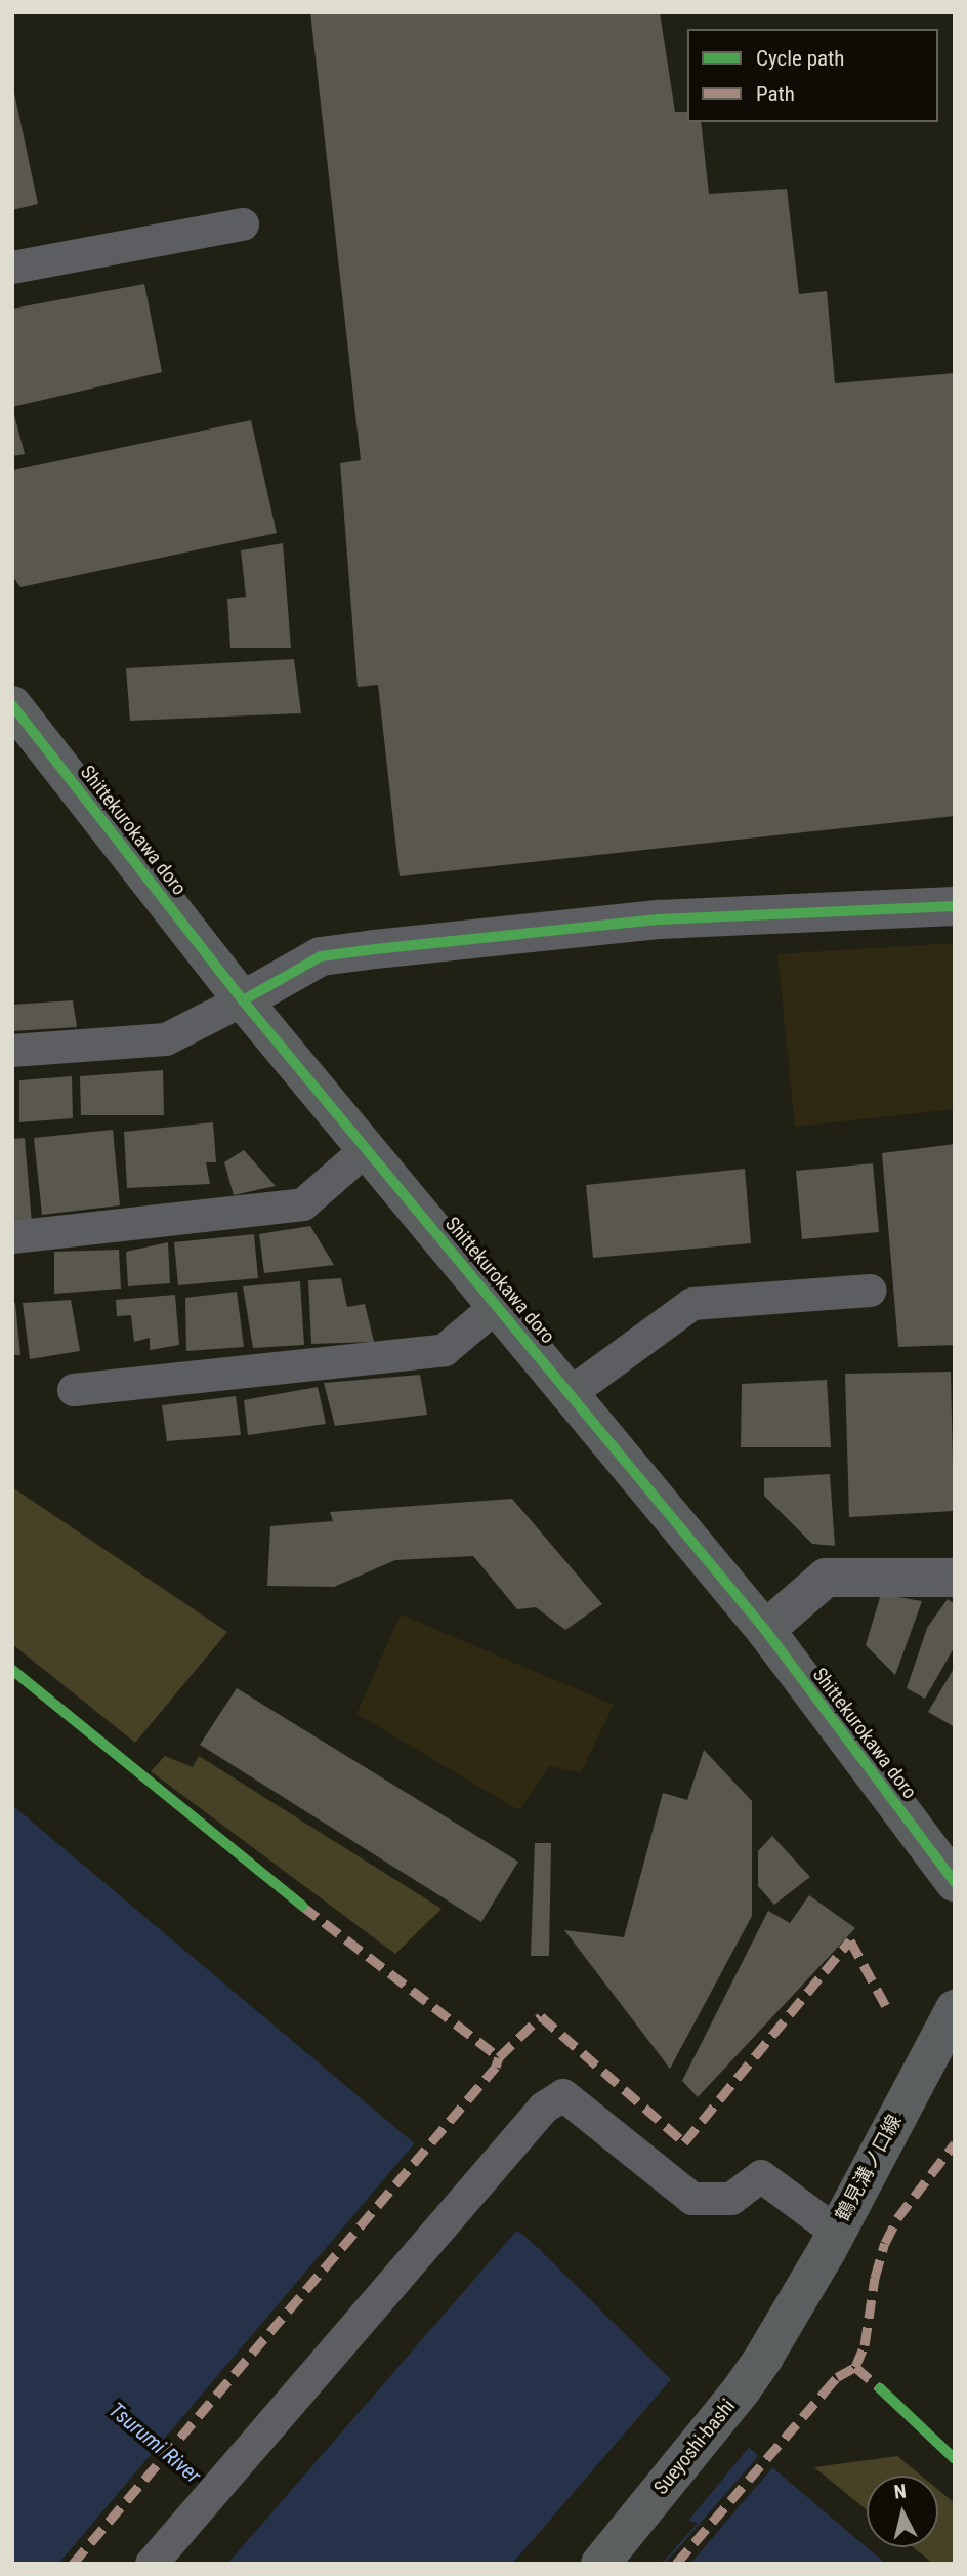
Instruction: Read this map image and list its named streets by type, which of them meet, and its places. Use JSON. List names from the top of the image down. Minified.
{"streets":{"main road":["Shittekurokawa doro","鶴見溝ノ口線","Sueyoshi-bashi"]},"crossings":[["鶴見溝ノ口線","Sueyoshi-bashi"]],"water":["Tsurumi River"],"legend":["Cycle path","Path"],"north":"top"}
